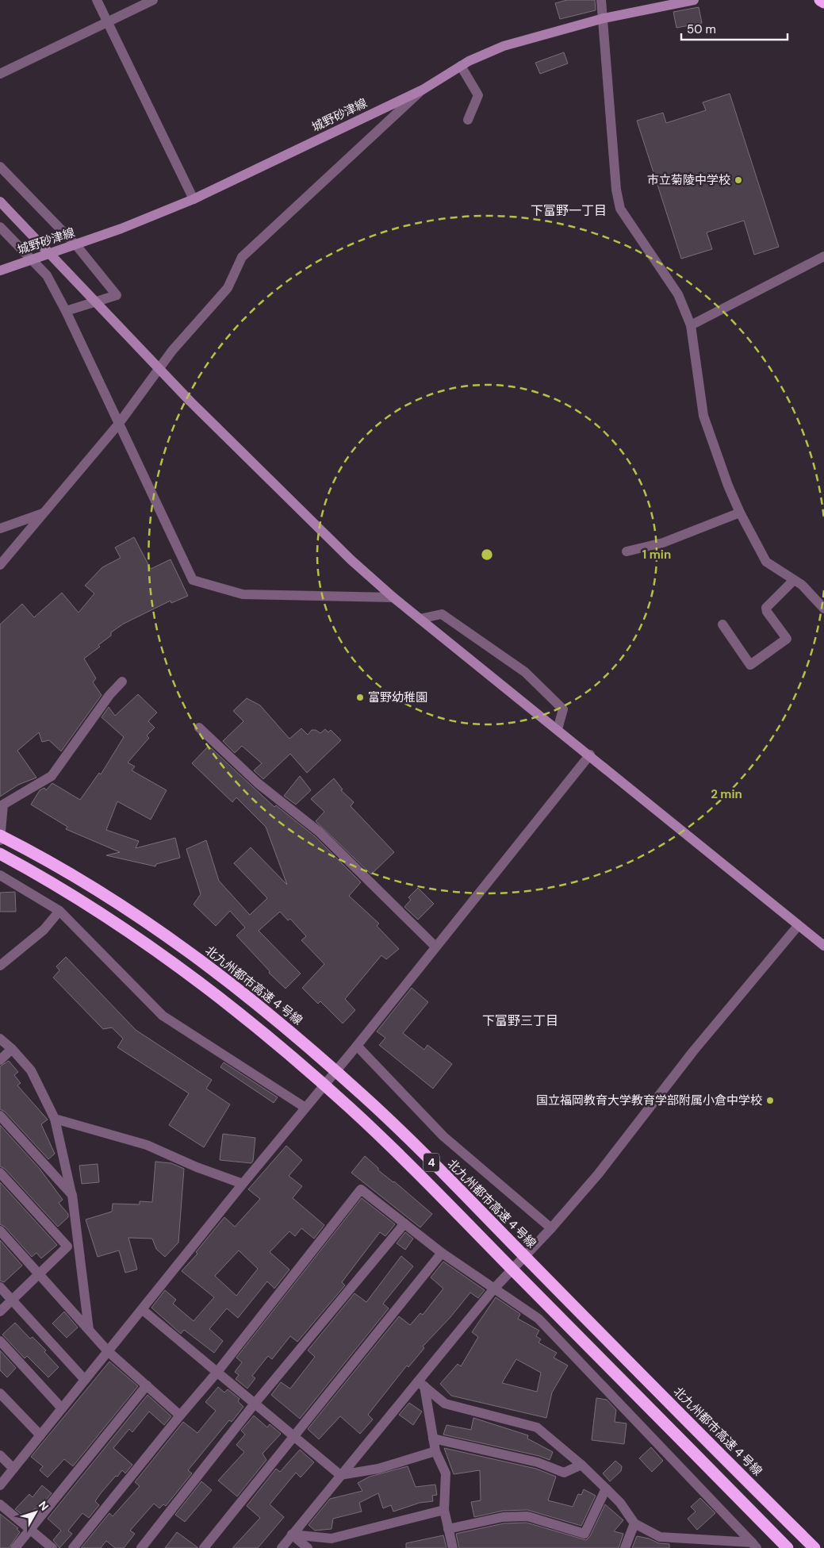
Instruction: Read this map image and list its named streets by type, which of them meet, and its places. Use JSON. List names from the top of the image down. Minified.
{"streets":{"highway":["北九州都市高速４号線","4"],"street":["城野砂津線"]},"districts":["下富野一丁目","下富野三丁目"],"places":["市立菊陵中学校","富野幼稚園","国立福岡教育大学教育学部附属小倉中学校"],"scale_bar":"50 m","north":"top right","rings":["1 min","2 min"]}
